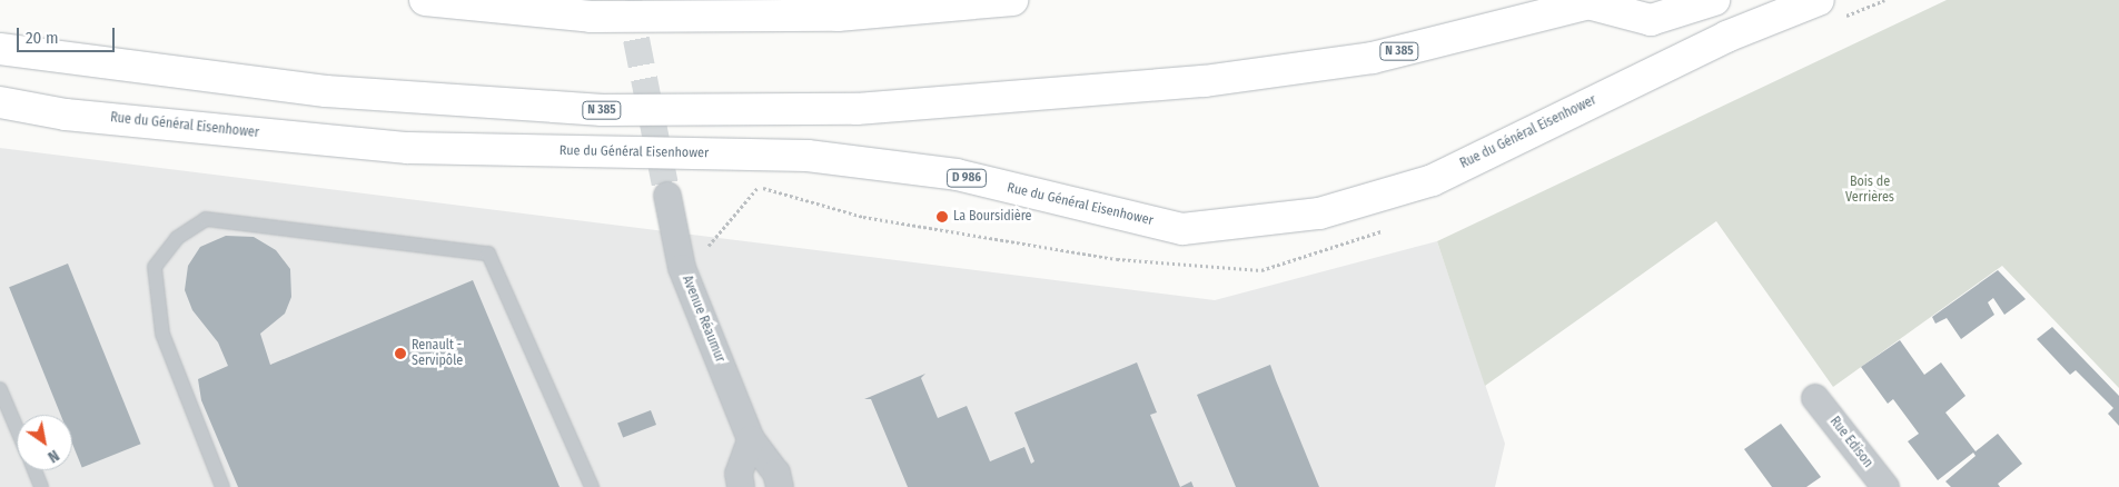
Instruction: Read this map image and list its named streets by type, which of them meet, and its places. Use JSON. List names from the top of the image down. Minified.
{"streets":{"main road":["N 385","Rue du Général Eisenhower","D 986"],"street":["Avenue Réaumur","Rue Edison"]},"parks":["Bois de Verrières"],"places":["La Boursidière","Renault - Servipôle"],"scale_bar":"20 m","north":"bottom right"}
